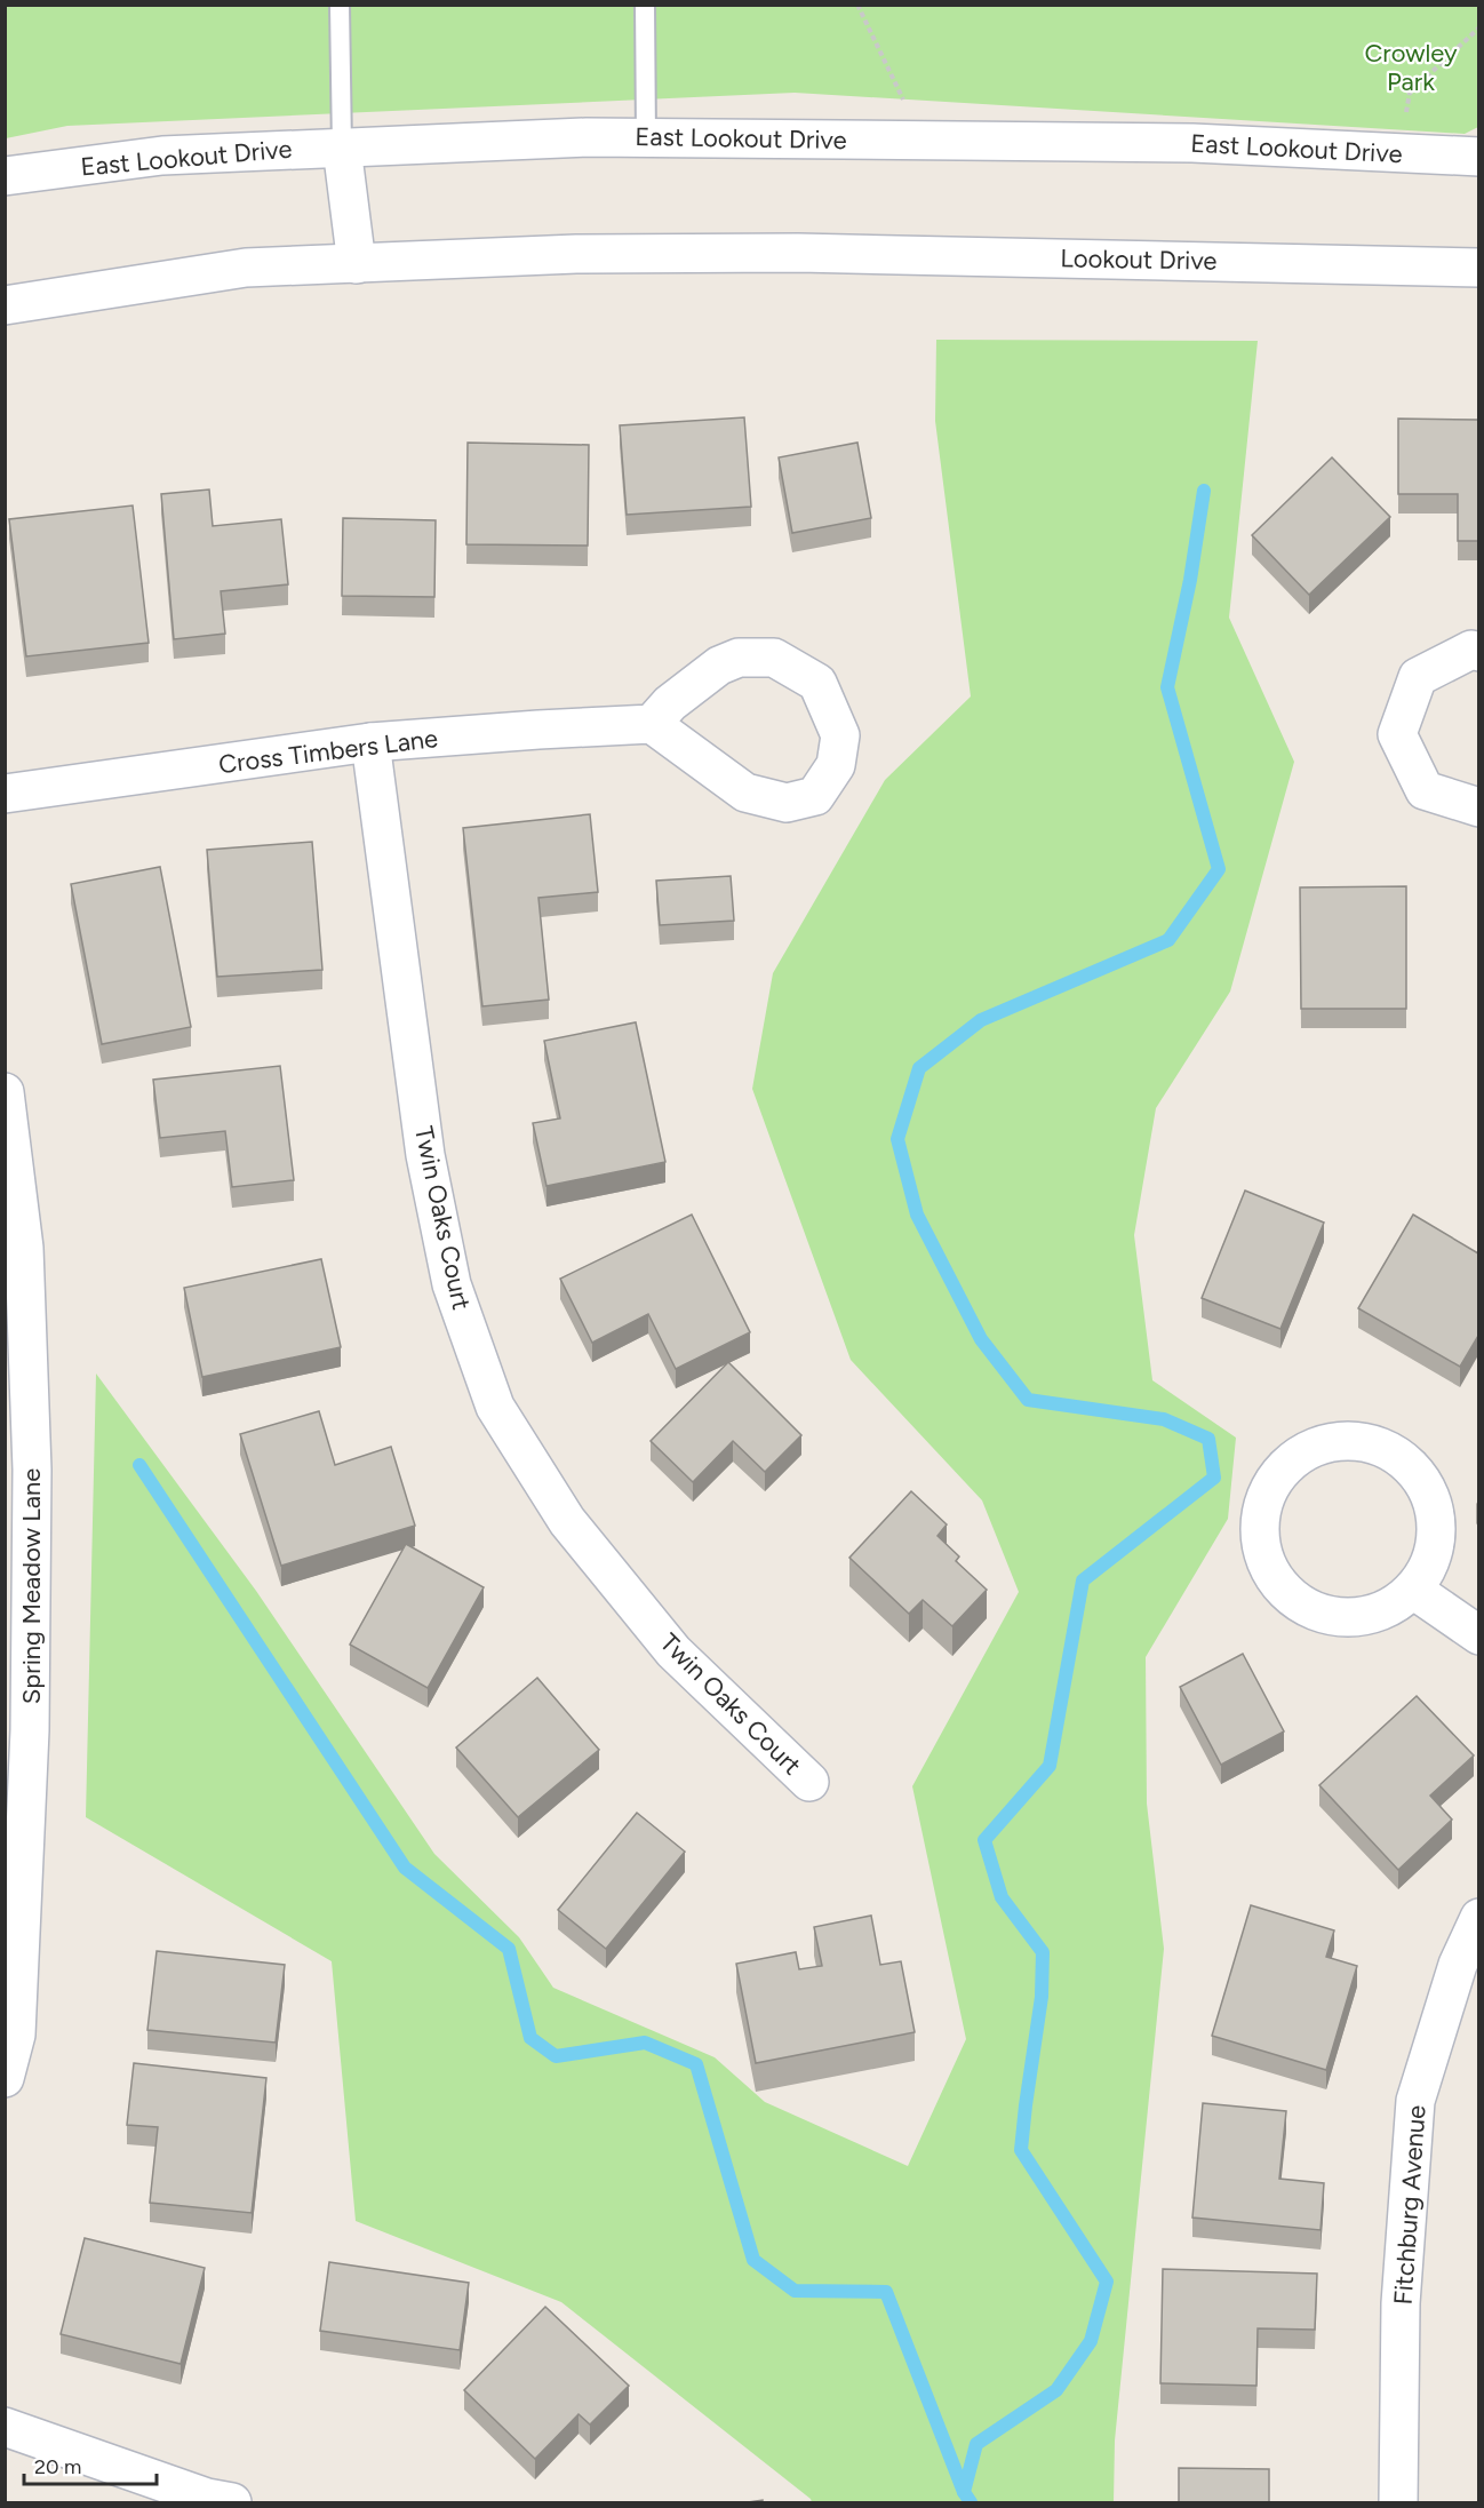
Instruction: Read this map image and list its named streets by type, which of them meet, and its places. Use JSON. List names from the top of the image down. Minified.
{"streets":{"street":["East Lookout Drive","Lookout Drive","Cross Timbers Lane","Twin Oaks Court","Spring Meadow Lane","Fitchburg Avenue"]},"crossings":[["Cross Timbers Lane","Twin Oaks Court"]],"parks":["Crowley Park"],"scale_bar":"20 m"}
